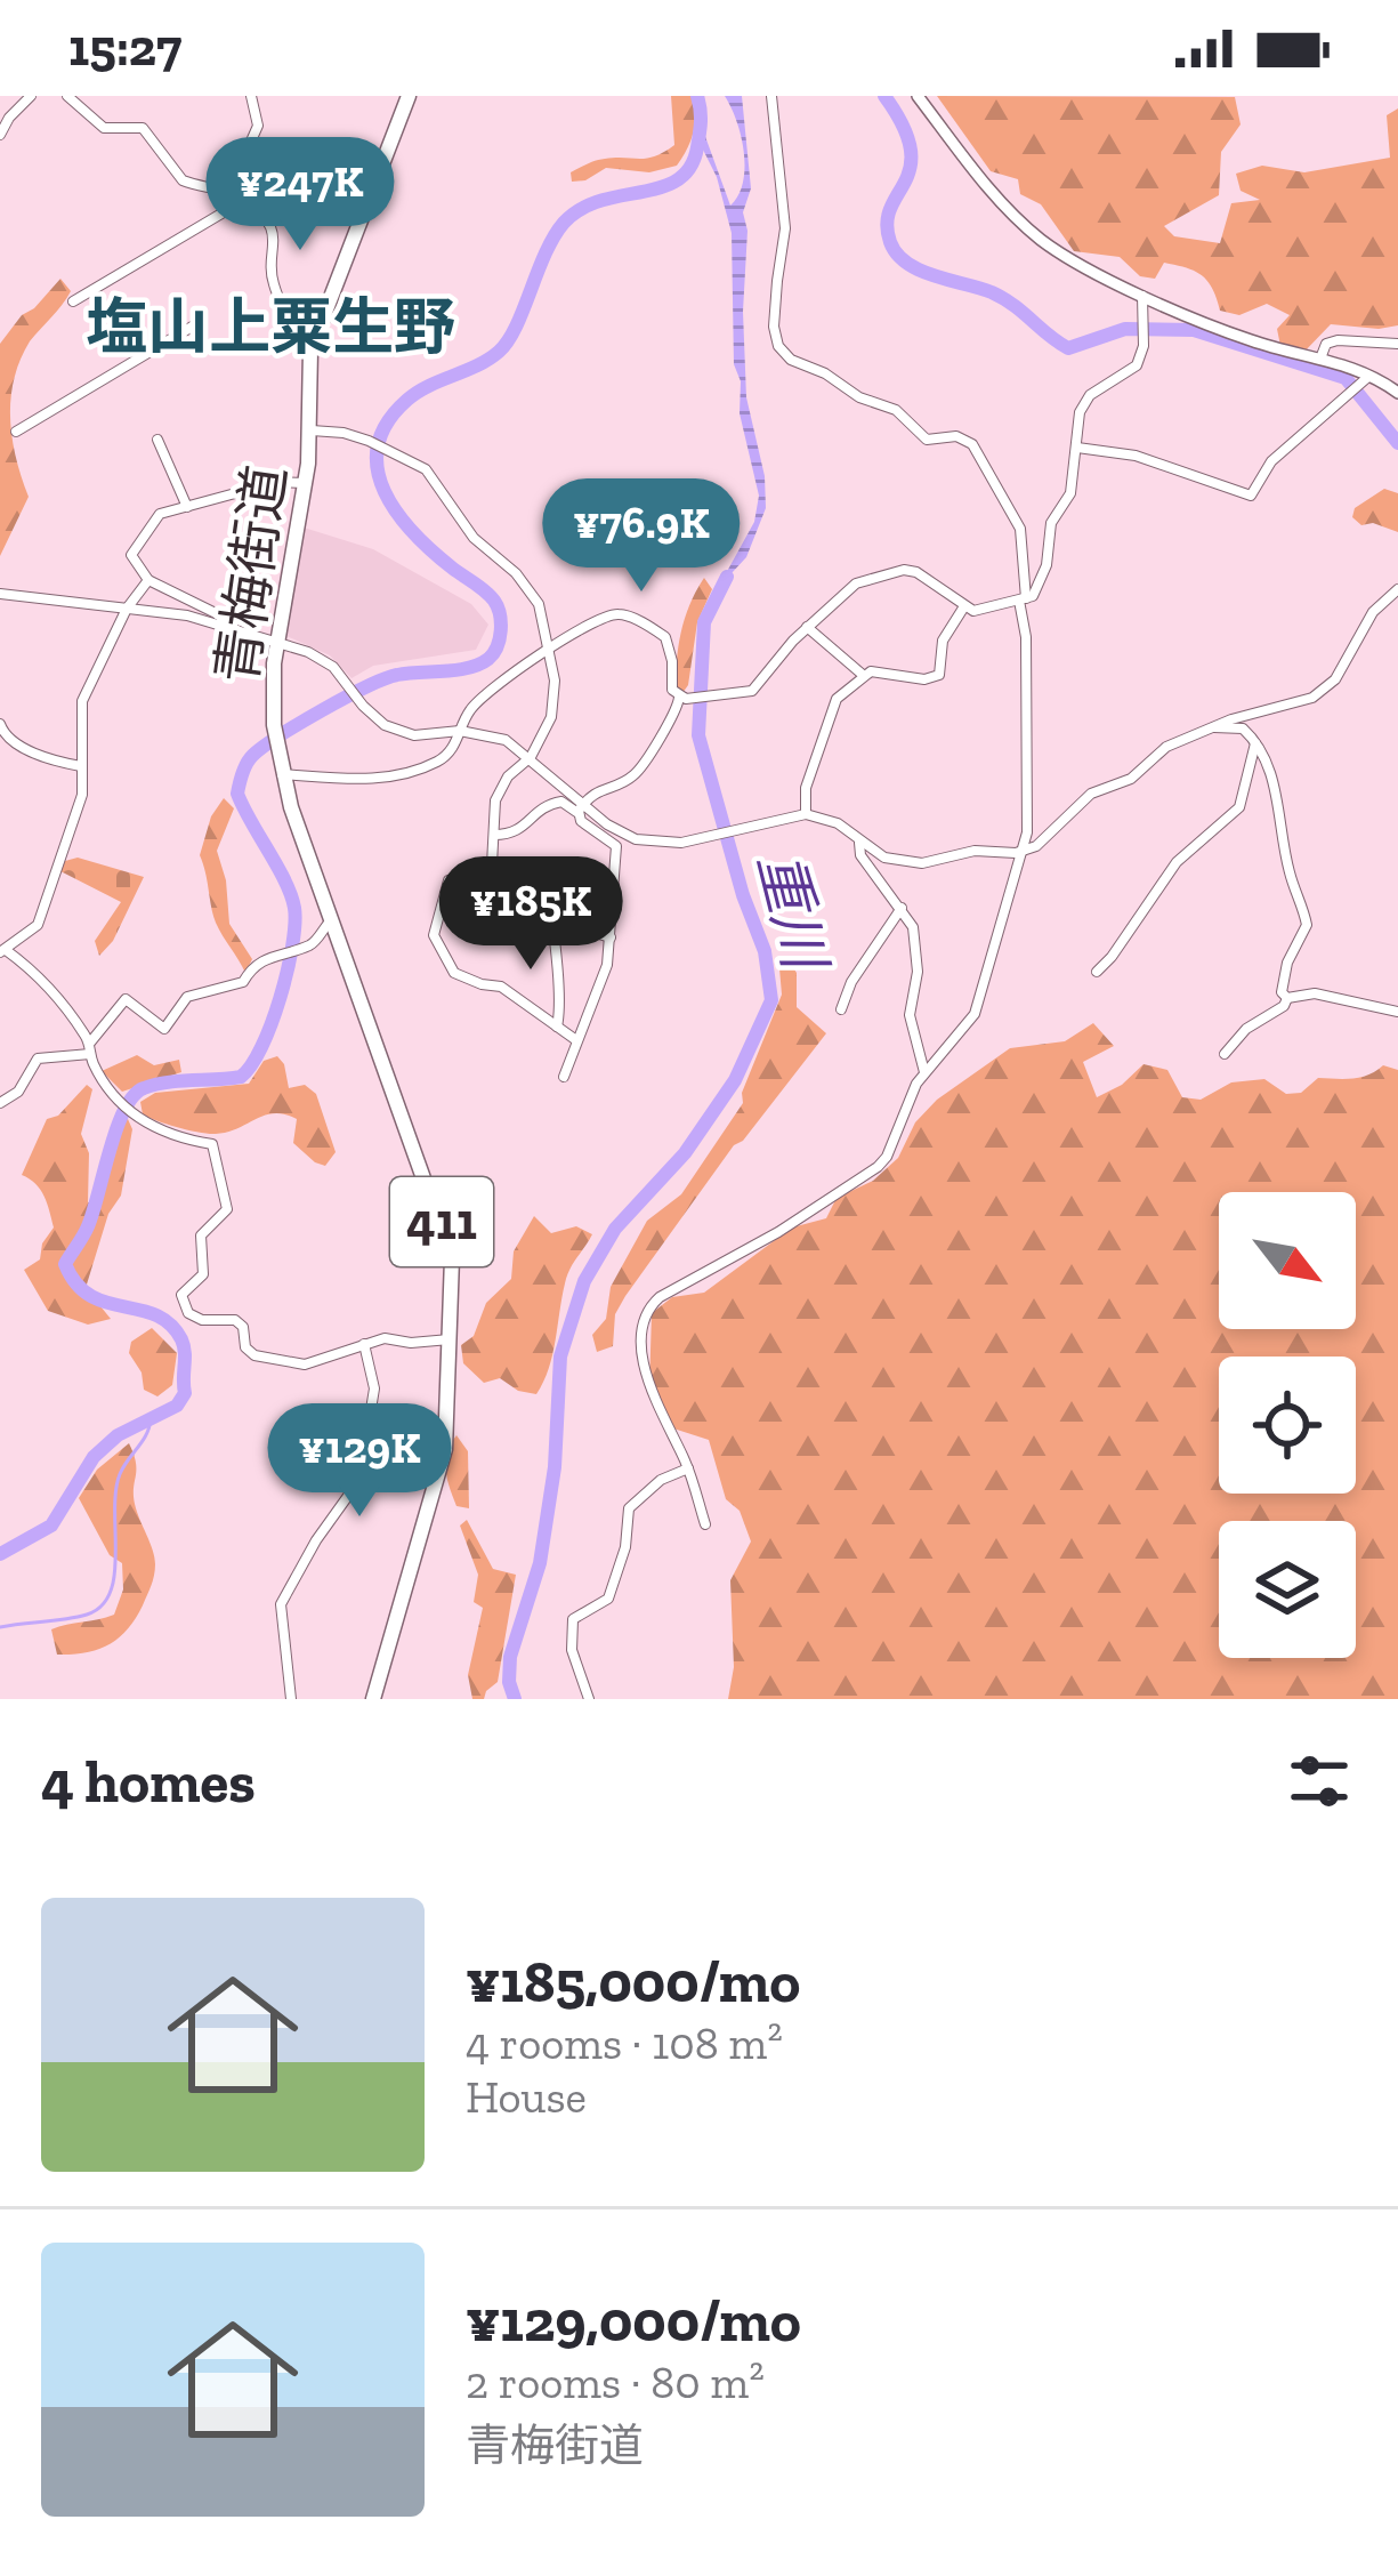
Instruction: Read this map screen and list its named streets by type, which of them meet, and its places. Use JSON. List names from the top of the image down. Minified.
{"streets":{"highway":["青梅街道","411"]},"districts":["塩山上粟生野"],"water":["重川"],"north":"bottom right","page":{"status":"15:27","price":["¥247K","¥76.9K","¥185K","¥129K"],"heading":"4 homes","list":[{"name":"¥185,000/mo","note":"4 rooms · 108 m² · House"},{"name":"¥129,000/mo","note":"2 rooms · 80 m² · 青梅街道"}]}}
